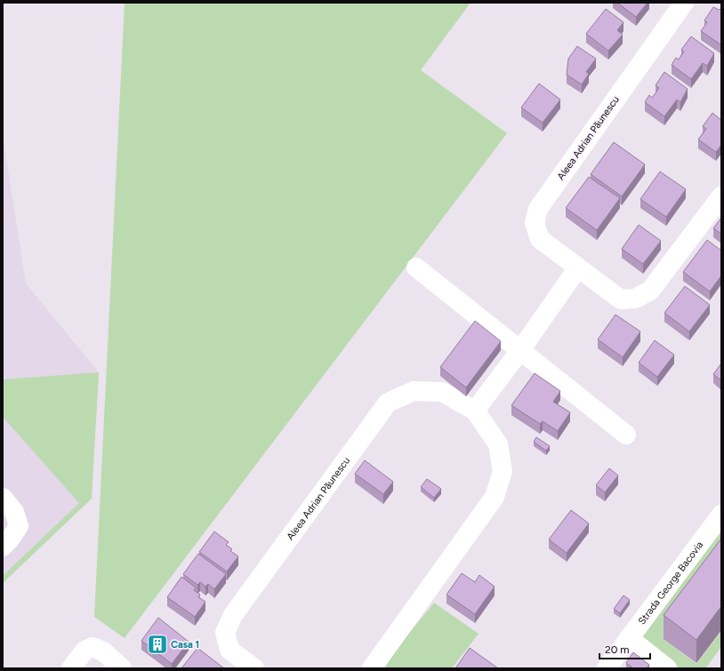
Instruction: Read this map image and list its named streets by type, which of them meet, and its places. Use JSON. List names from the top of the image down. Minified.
{"streets":{"street":["Aleea Adrian Păunescu","Strada George Bacovia"]},"places":{"building":["Casa 1"]},"scale_bar":"20 m"}
